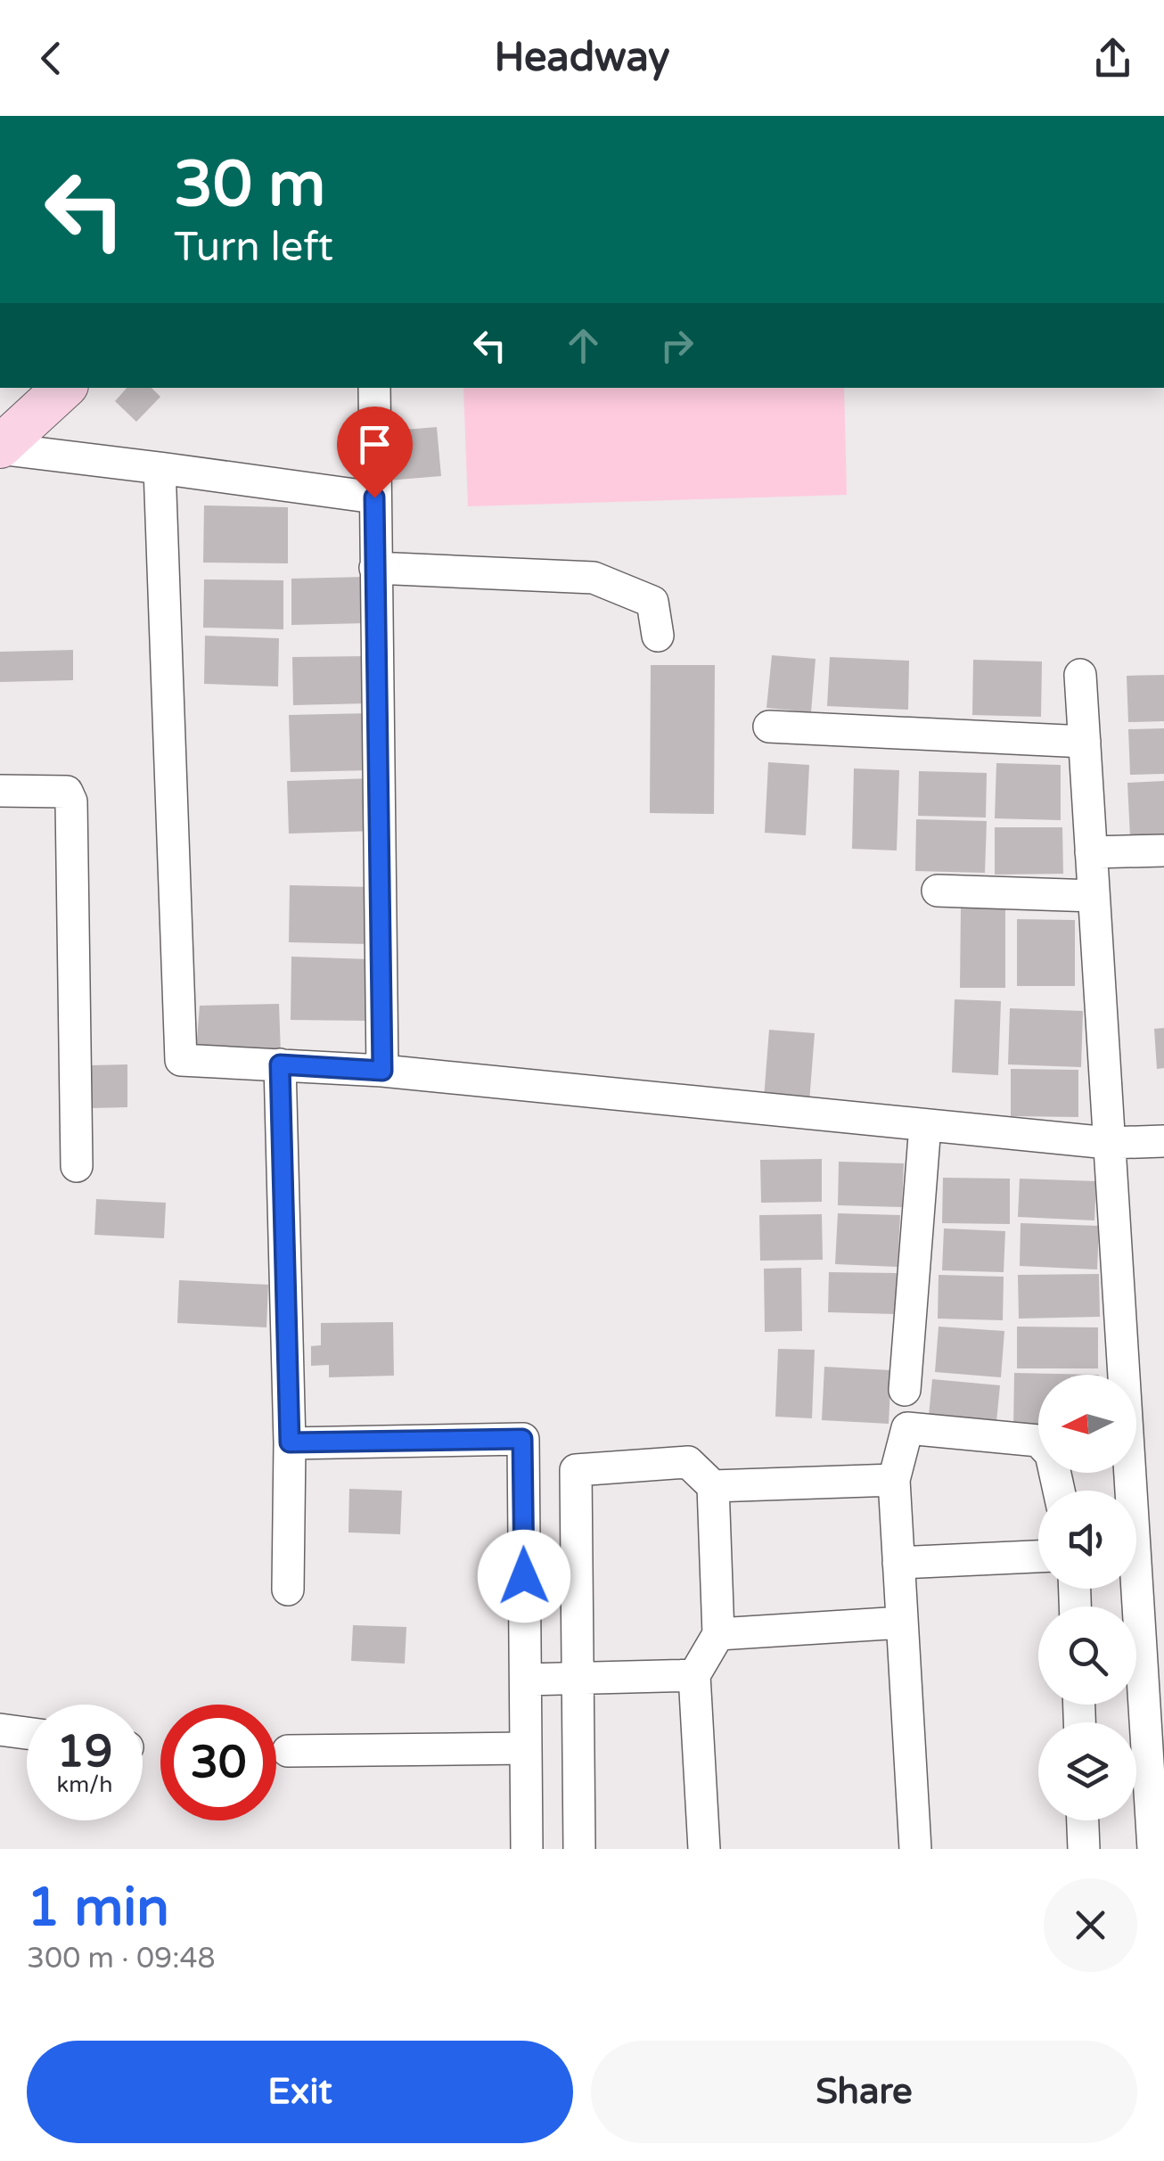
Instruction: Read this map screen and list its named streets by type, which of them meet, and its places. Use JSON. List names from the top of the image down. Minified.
{"north":"left","page":{"header":"Headway","turn":["30 m","Turn left"],"speed":"19 km/h","limit":"30","heading":["1 min","300 m · 09:48"],"buttons":["Exit","Share"]}}
